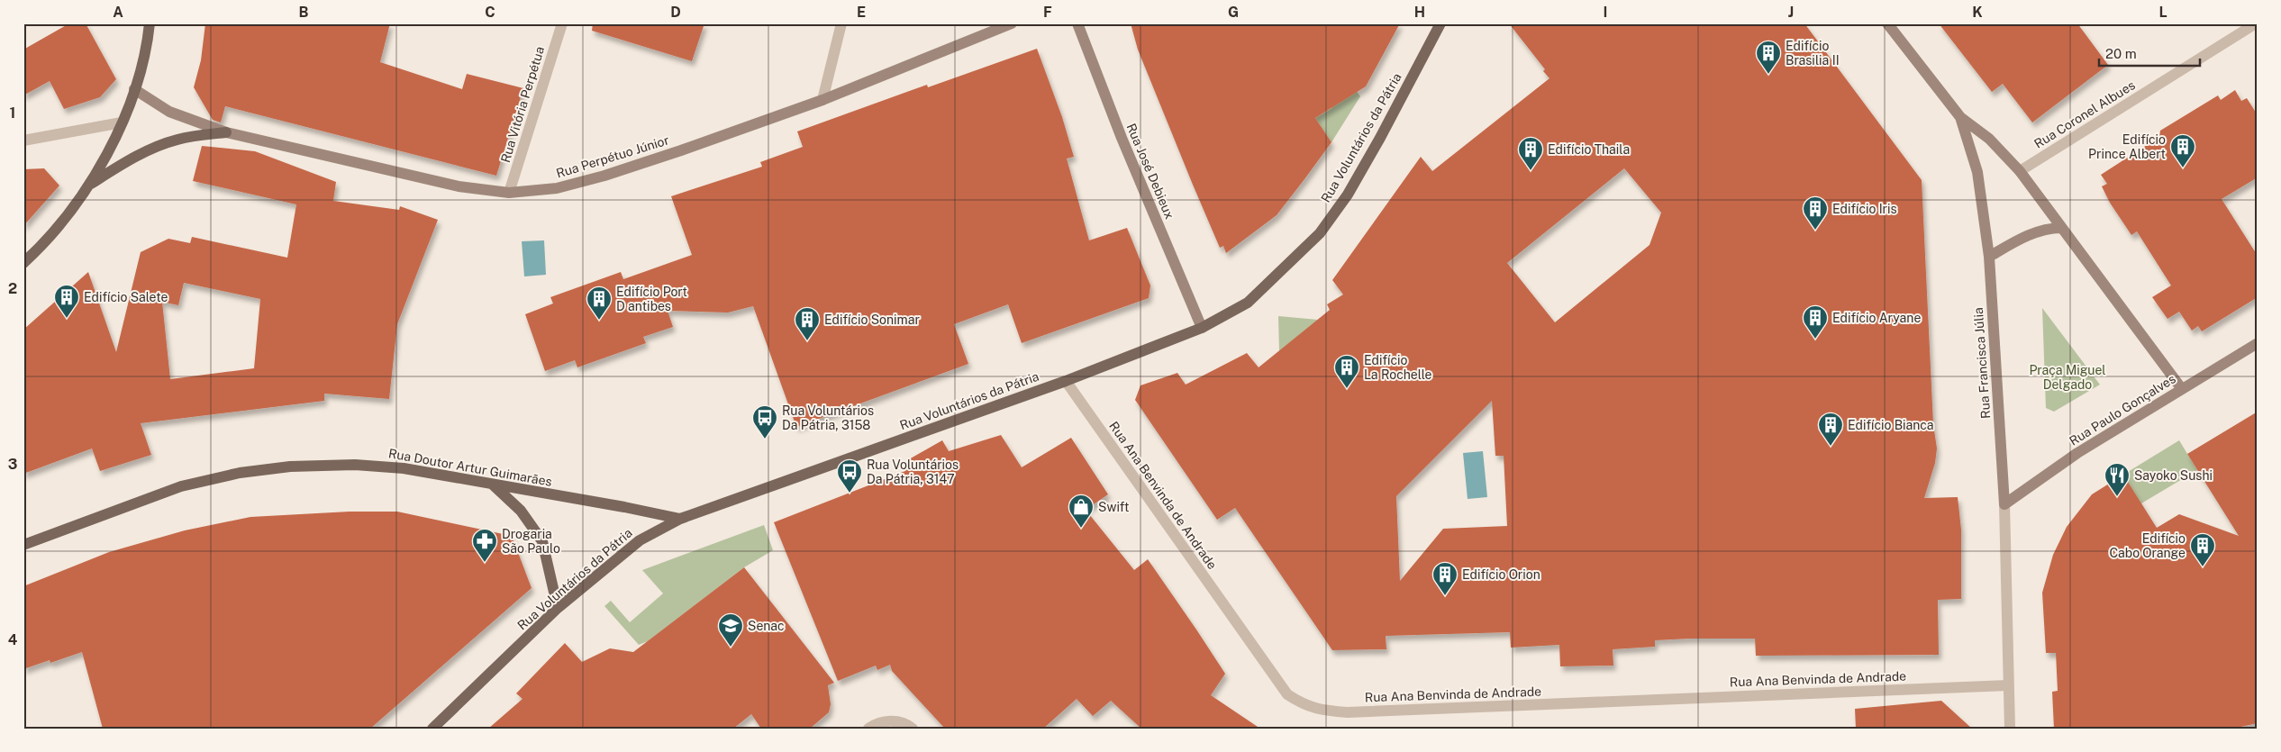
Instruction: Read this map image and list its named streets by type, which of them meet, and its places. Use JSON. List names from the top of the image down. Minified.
{"streets":{"main road":["Rua Voluntários da Pátria","Rua Doutor Artur Guimarães"],"street":["Rua Vitória Perpétua","Rua Coronel Albues","Rua Perpétuo Júnior","Rua José Debieux","Rua Francisca Júlia","Rua Paulo Gonçalves","Rua Ana Benvinda de Andrade"]},"crossings":[["Rua Vitória Perpétua","Rua Perpétuo Júnior"],["Rua Voluntários da Pátria","Rua José Debieux"],["Rua Voluntários da Pátria","Rua Doutor Artur Guimarães"],["Rua Voluntários da Pátria","Rua Ana Benvinda de Andrade"],["Rua Francisca Júlia","Rua Paulo Gonçalves"],["Rua Francisca Júlia","Rua Ana Benvinda de Andrade"]],"parks":["Praça Miguel Delgado"],"places":{"building":["Edifício Brasilia II","Edifício Prince Albert","Edifício Thaila","Edifício Iris","Edifício Salete","Edifício Port D antibes","Edifício Aryane","Edifício Sonimar","Edifício La Rochelle","Edifício Bianca","Edifício Cabo Orange","Edifício Orion"],"bus stop":["Rua Voluntários Da Pátria, 3158","Rua Voluntários Da Pátria, 3147"],"restaurant":["Sayoko Sushi"],"shop":["Swift"],"pharmacy":["Drogaria São Paulo"],"school or university":["Senac"]},"scale_bar":"20 m","grid":{"columns":["A","B","C","D","E","F","G","H","I","J","K","L"],"rows":["1","2","3","4"]}}
